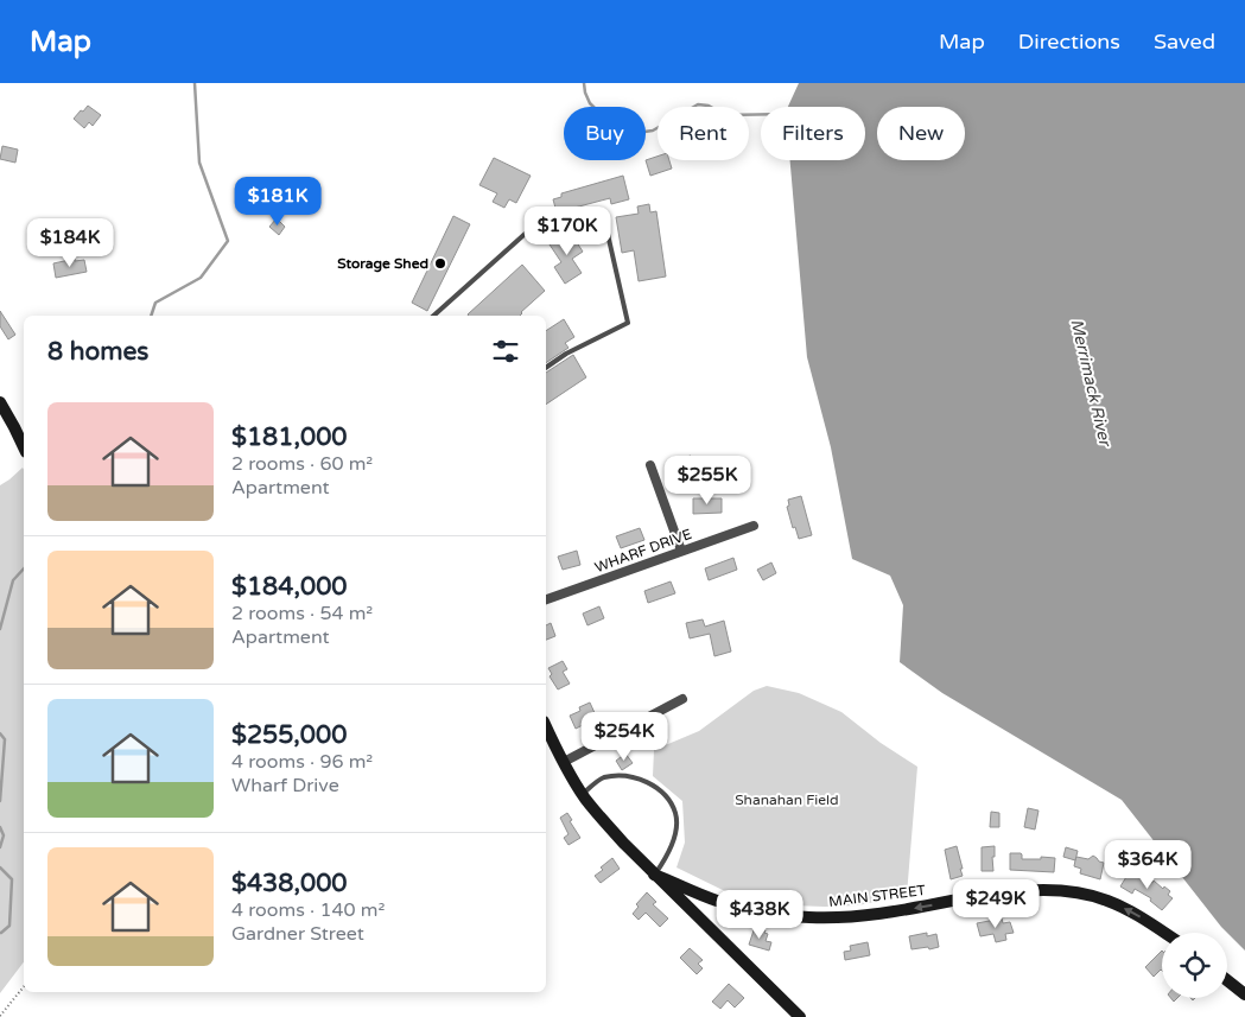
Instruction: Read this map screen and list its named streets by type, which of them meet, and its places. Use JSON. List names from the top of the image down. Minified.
{"streets":{"street":["WHARF DRIVE","MAIN STREET"]},"one_way":["MAIN STREET"],"water":["Merrimack River"],"parks":["Shanahan Field"],"places":["Storage Shed"],"page":{"header":"Map","nav":["Map","Directions","Saved"],"chip":["Buy","Rent","Filters","New"],"price":["$181K","$170K","$184K","$255K","$254K","$364K","$249K","$438K"],"heading":"8 homes","list":[{"name":"$181,000","note":"2 rooms · 60 m² · Apartment"},{"name":"$184,000","note":"2 rooms · 54 m² · Apartment"},{"name":"$255,000","note":"4 rooms · 96 m² · Wharf Drive"},{"name":"$438,000","note":"4 rooms · 140 m² · Gardner Street"}]}}
